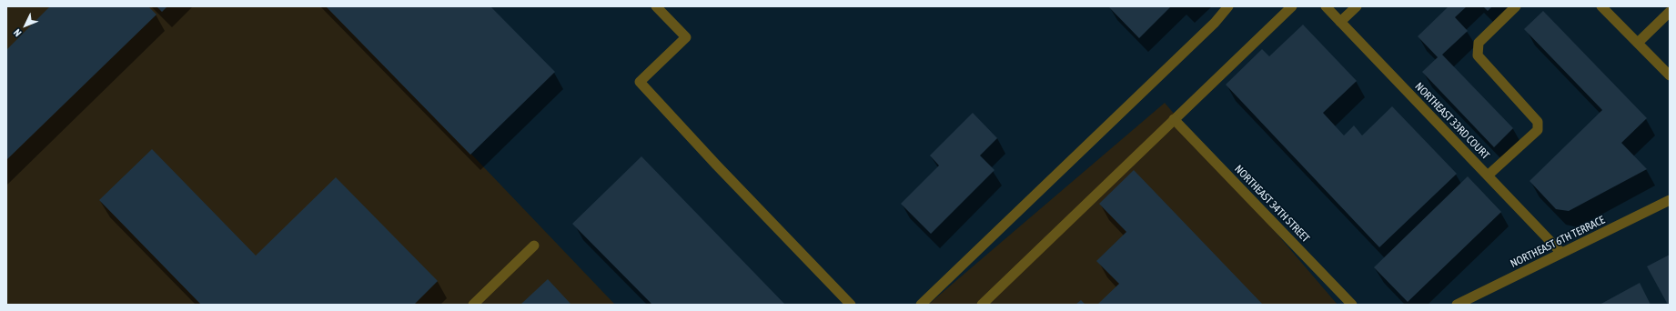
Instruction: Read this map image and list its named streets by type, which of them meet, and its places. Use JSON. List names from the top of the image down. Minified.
{"streets":{"street":["NORTHEAST 33RD COURT","NORTHEAST 34TH STREET","NORTHEAST 6TH TERRACE"]},"crossings":[["NORTHEAST 33RD COURT","NORTHEAST 6TH TERRACE"]],"north":"bottom left"}
